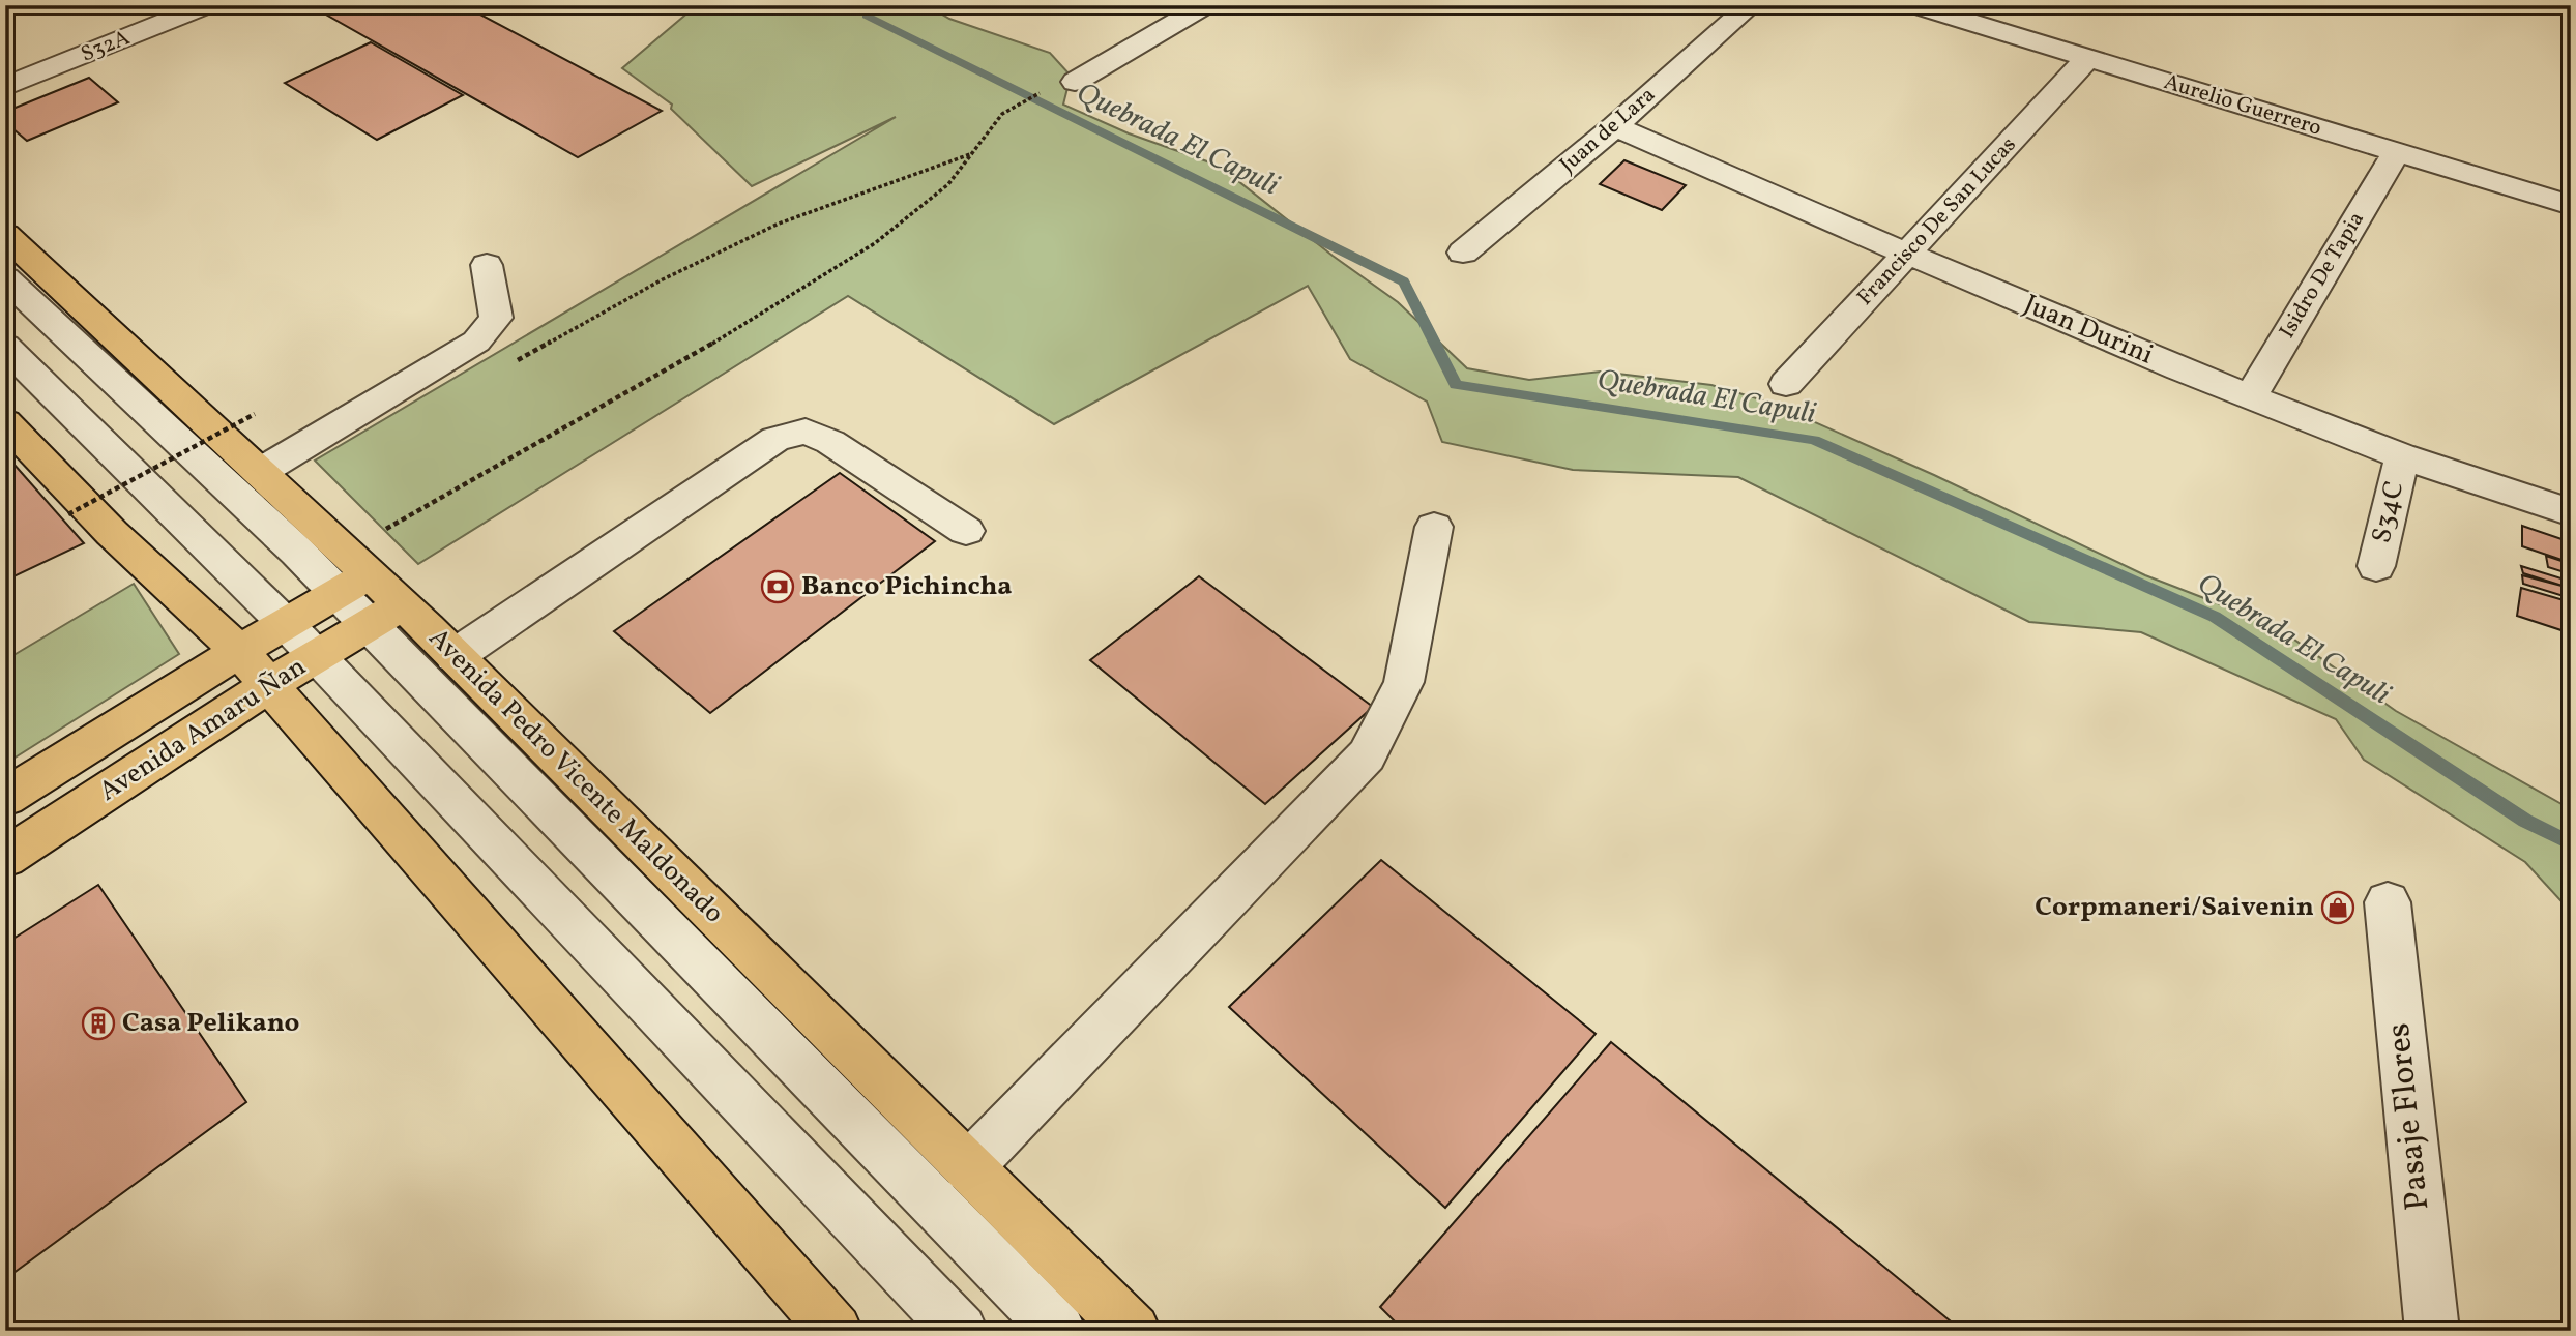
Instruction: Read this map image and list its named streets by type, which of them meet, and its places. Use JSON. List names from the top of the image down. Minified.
{"streets":{"main road":["Avenida Amaru Ñan","Avenida Pedro Vicente Maldonado"],"street":["S32A","Aurelio Guerrero","Juan de Lara","Francisco De San Lucas","Isidro De Tapia","Juan Durini","S34C","Pasaje Flores"]},"crossings":[["Aurelio Guerrero","Francisco De San Lucas"],["Aurelio Guerrero","Isidro De Tapia"],["Juan de Lara","Juan Durini"],["Francisco De San Lucas","Juan Durini"],["Isidro De Tapia","Juan Durini"],["Juan Durini","S34C"],["Avenida Amaru Ñan","Avenida Pedro Vicente Maldonado"]],"water":["Quebrada El Capuli"],"places":{"bank":["Banco Pichincha"],"shop":["Corpmaneri/Saivenin"],"building":["Casa Pelikano"]}}
